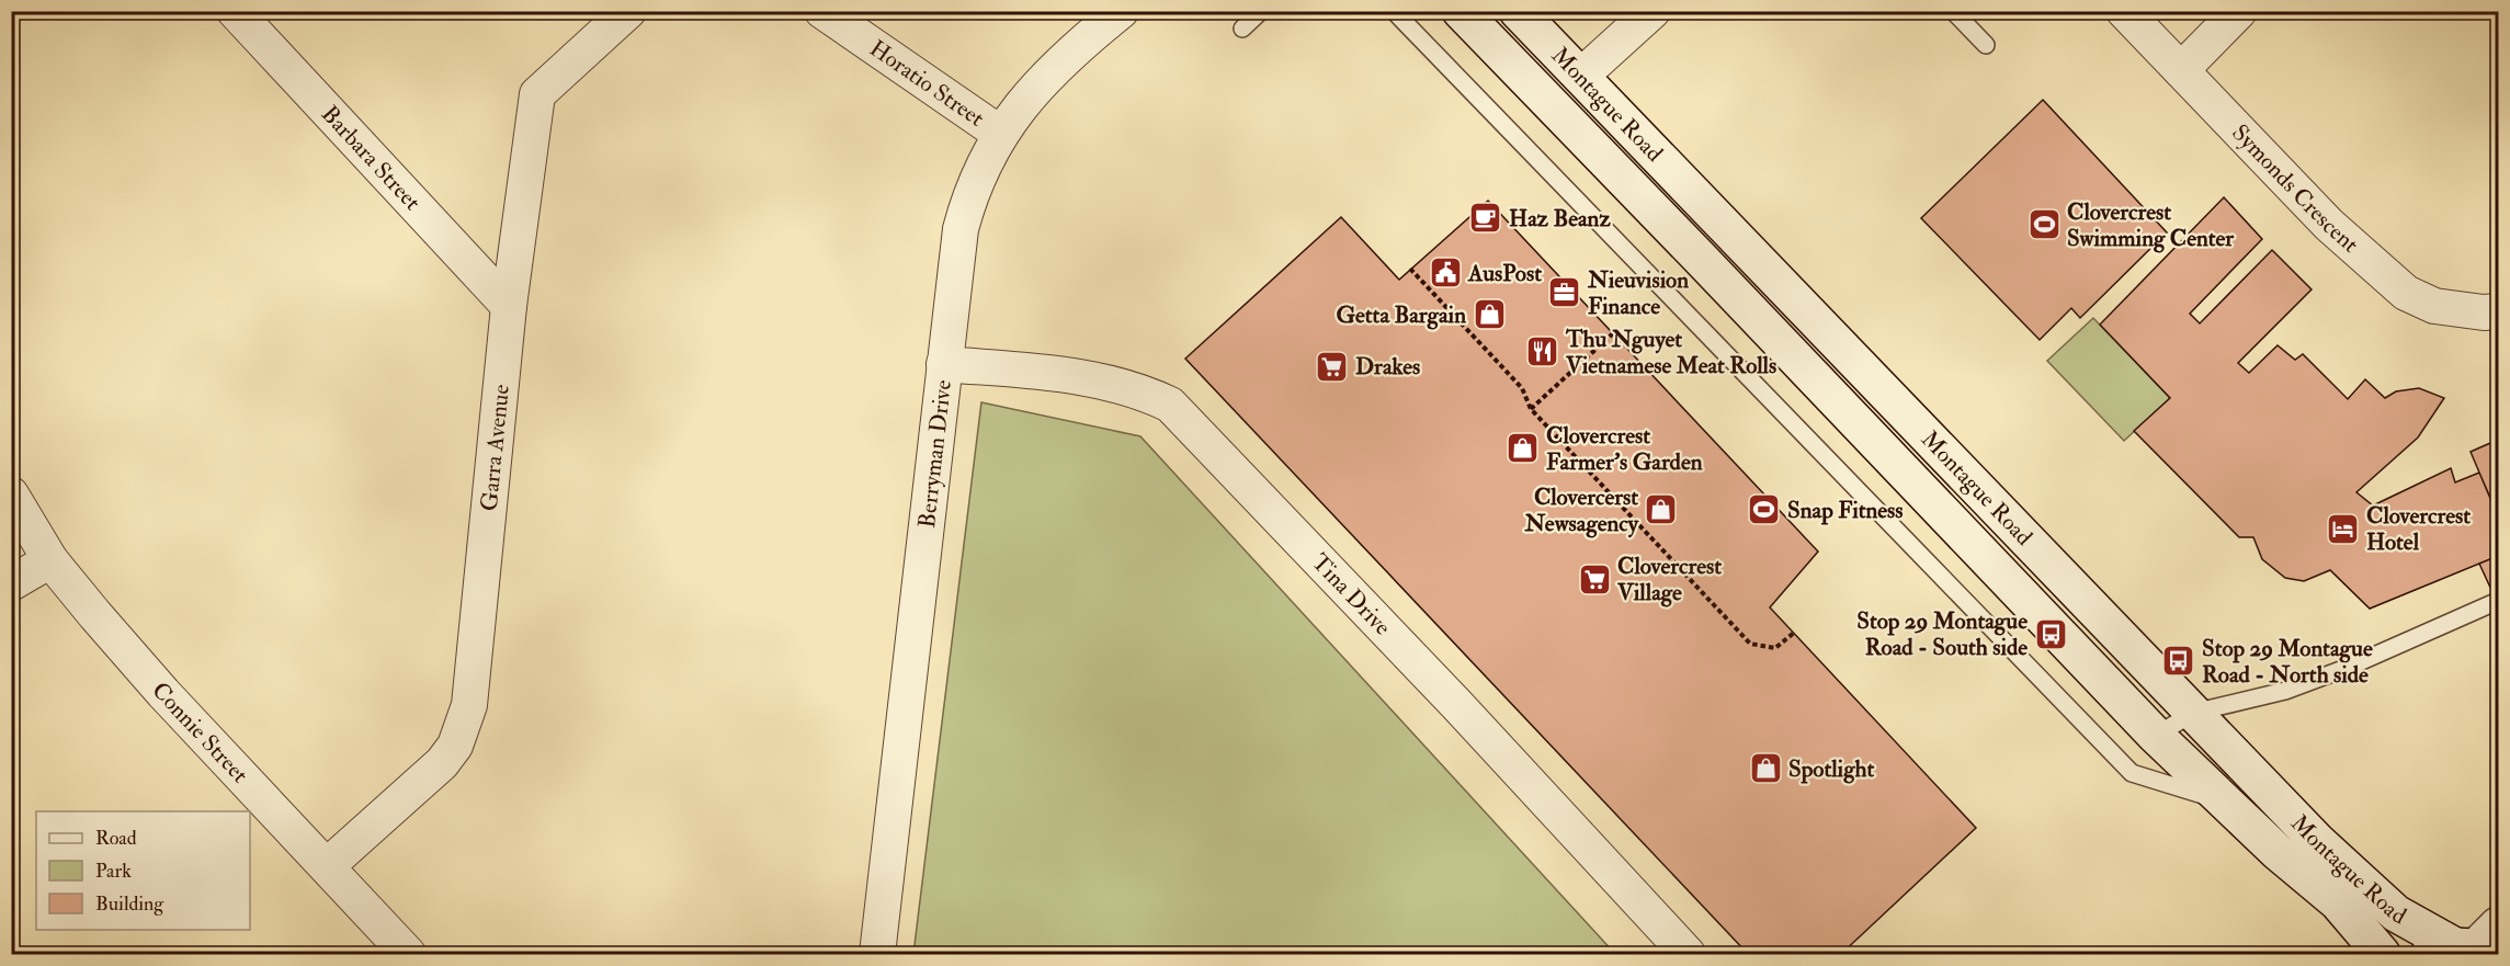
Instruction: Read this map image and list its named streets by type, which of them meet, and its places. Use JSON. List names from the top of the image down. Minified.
{"streets":{"main road":["Montague Road"],"street":["Horatio Street","Barbara Street","Symonds Crescent","Garra Avenue","Berryman Drive","Tina Drive","Connie Street"]},"crossings":[["Horatio Street","Berryman Drive"],["Barbara Street","Garra Avenue"],["Garra Avenue","Connie Street"],["Berryman Drive","Tina Drive"]],"places":{"cafe":["Haz Beanz"],"sports":["Clovercrest Swimming Center","Snap Fitness"],"public building":["AusPost"],"office":["Nieuvision Finance"],"shop":["Getta Bargain","Clovercrest Farmer's Garden","Clovercerst Newsagency","Spotlight"],"restaurant":["Thu Nguyet Vietnamese Meat Rolls"],"supermarket":["Drakes","Clovercrest Village"],"hotel":["Clovercrest Hotel"],"bus stop":["Stop 29 Montague Road - South side","Stop 29 Montague Road - North side"]},"legend":["Road","Park","Building"]}
